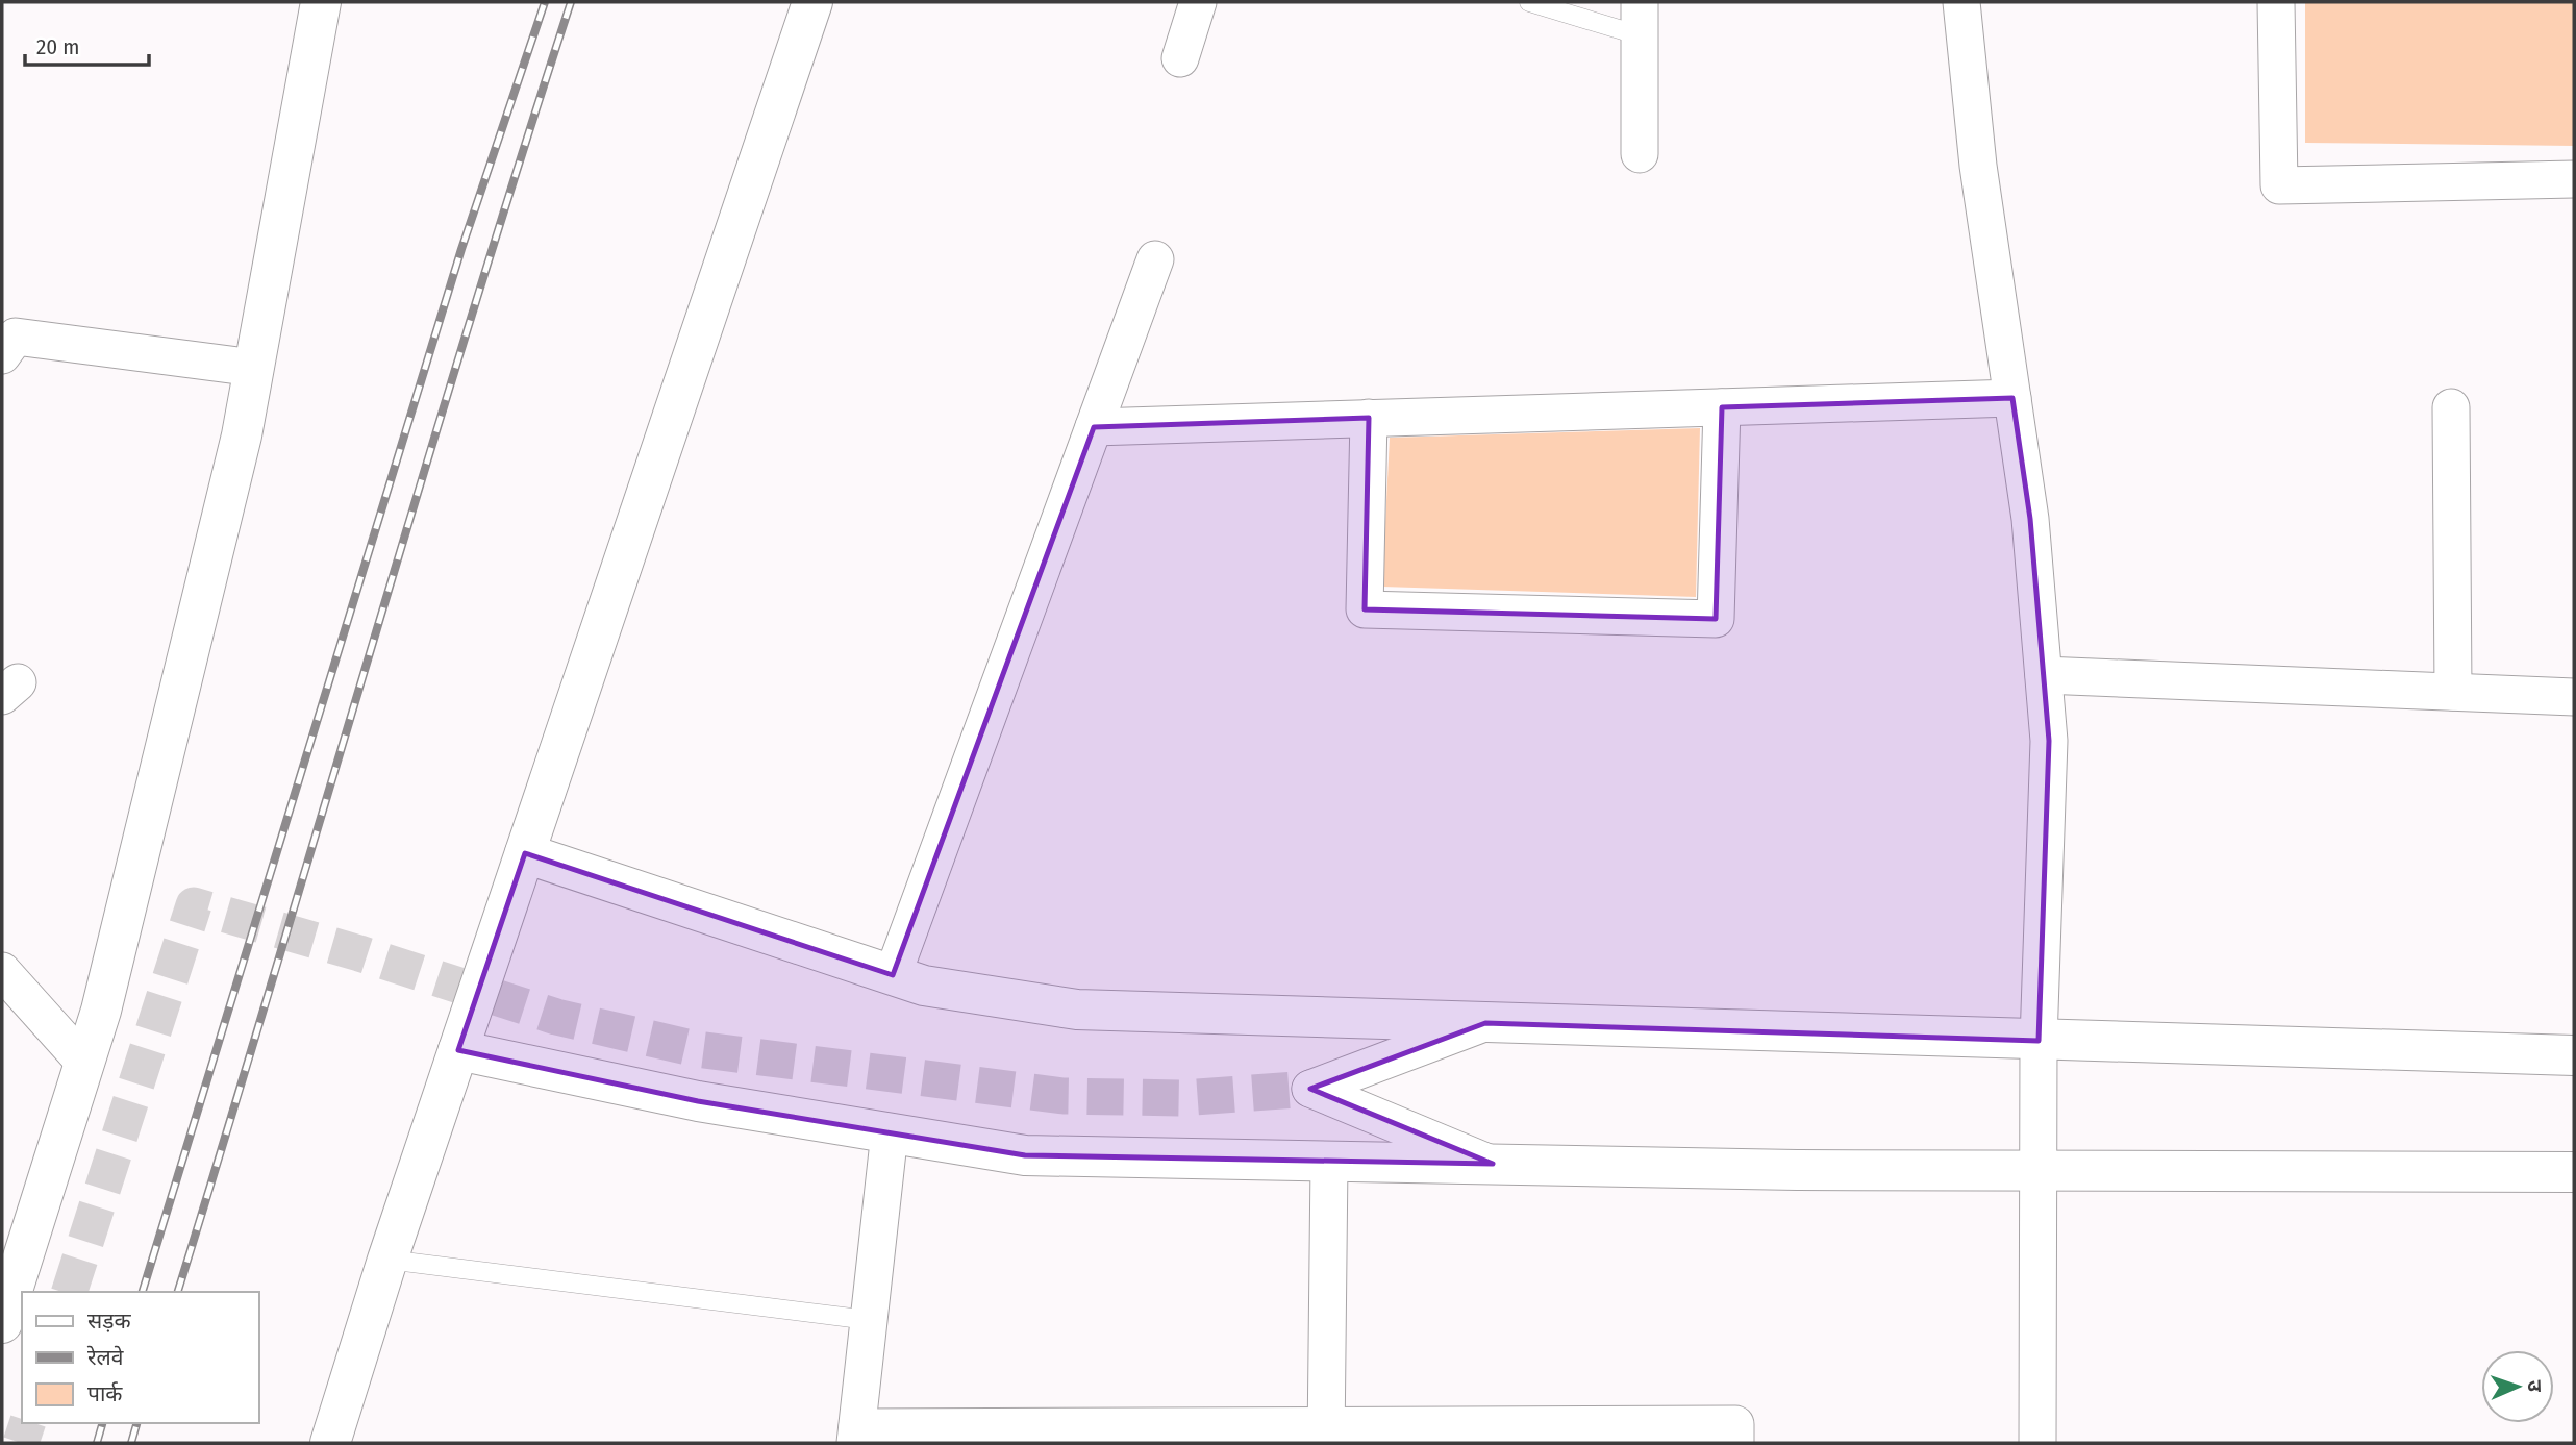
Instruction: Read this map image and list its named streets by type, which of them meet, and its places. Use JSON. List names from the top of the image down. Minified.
{"legend":["सड़क","रेलवे","पार्क"],"scale_bar":"20 m","north":"right"}
